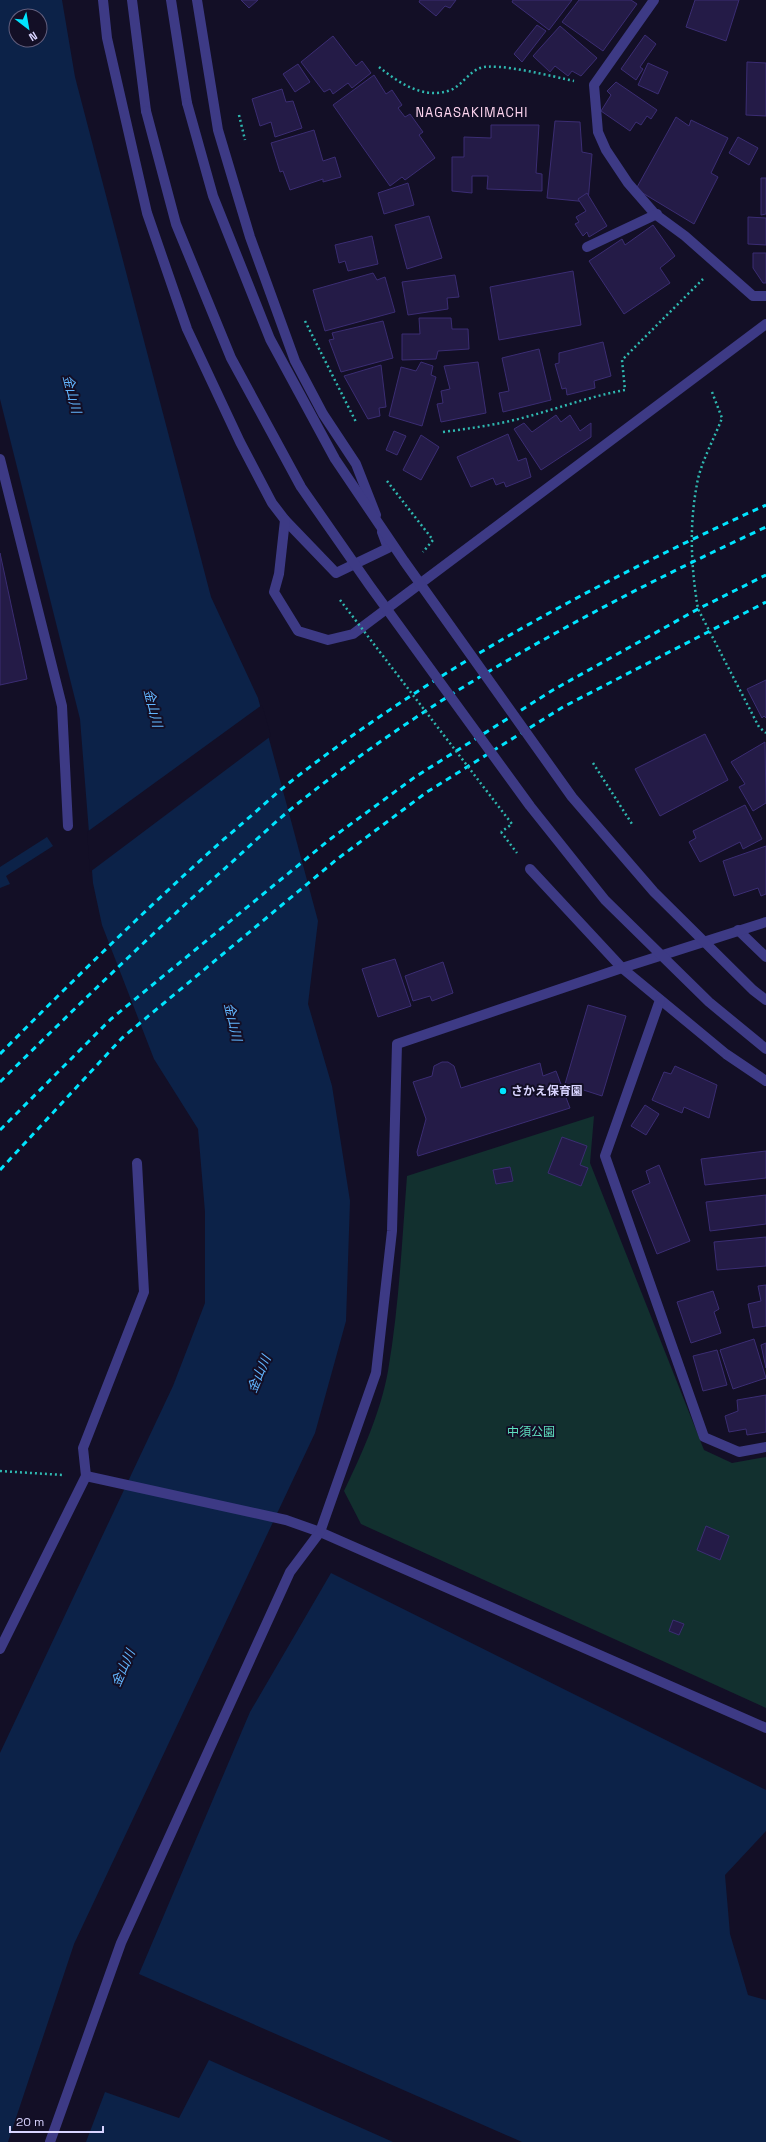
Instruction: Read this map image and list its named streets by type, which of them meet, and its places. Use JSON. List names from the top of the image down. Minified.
{"districts":["NAGASAKIMACHI"],"water":["金山川"],"parks":["中須公園"],"places":["さかえ保育園"],"scale_bar":"20 m","north":"bottom right"}
